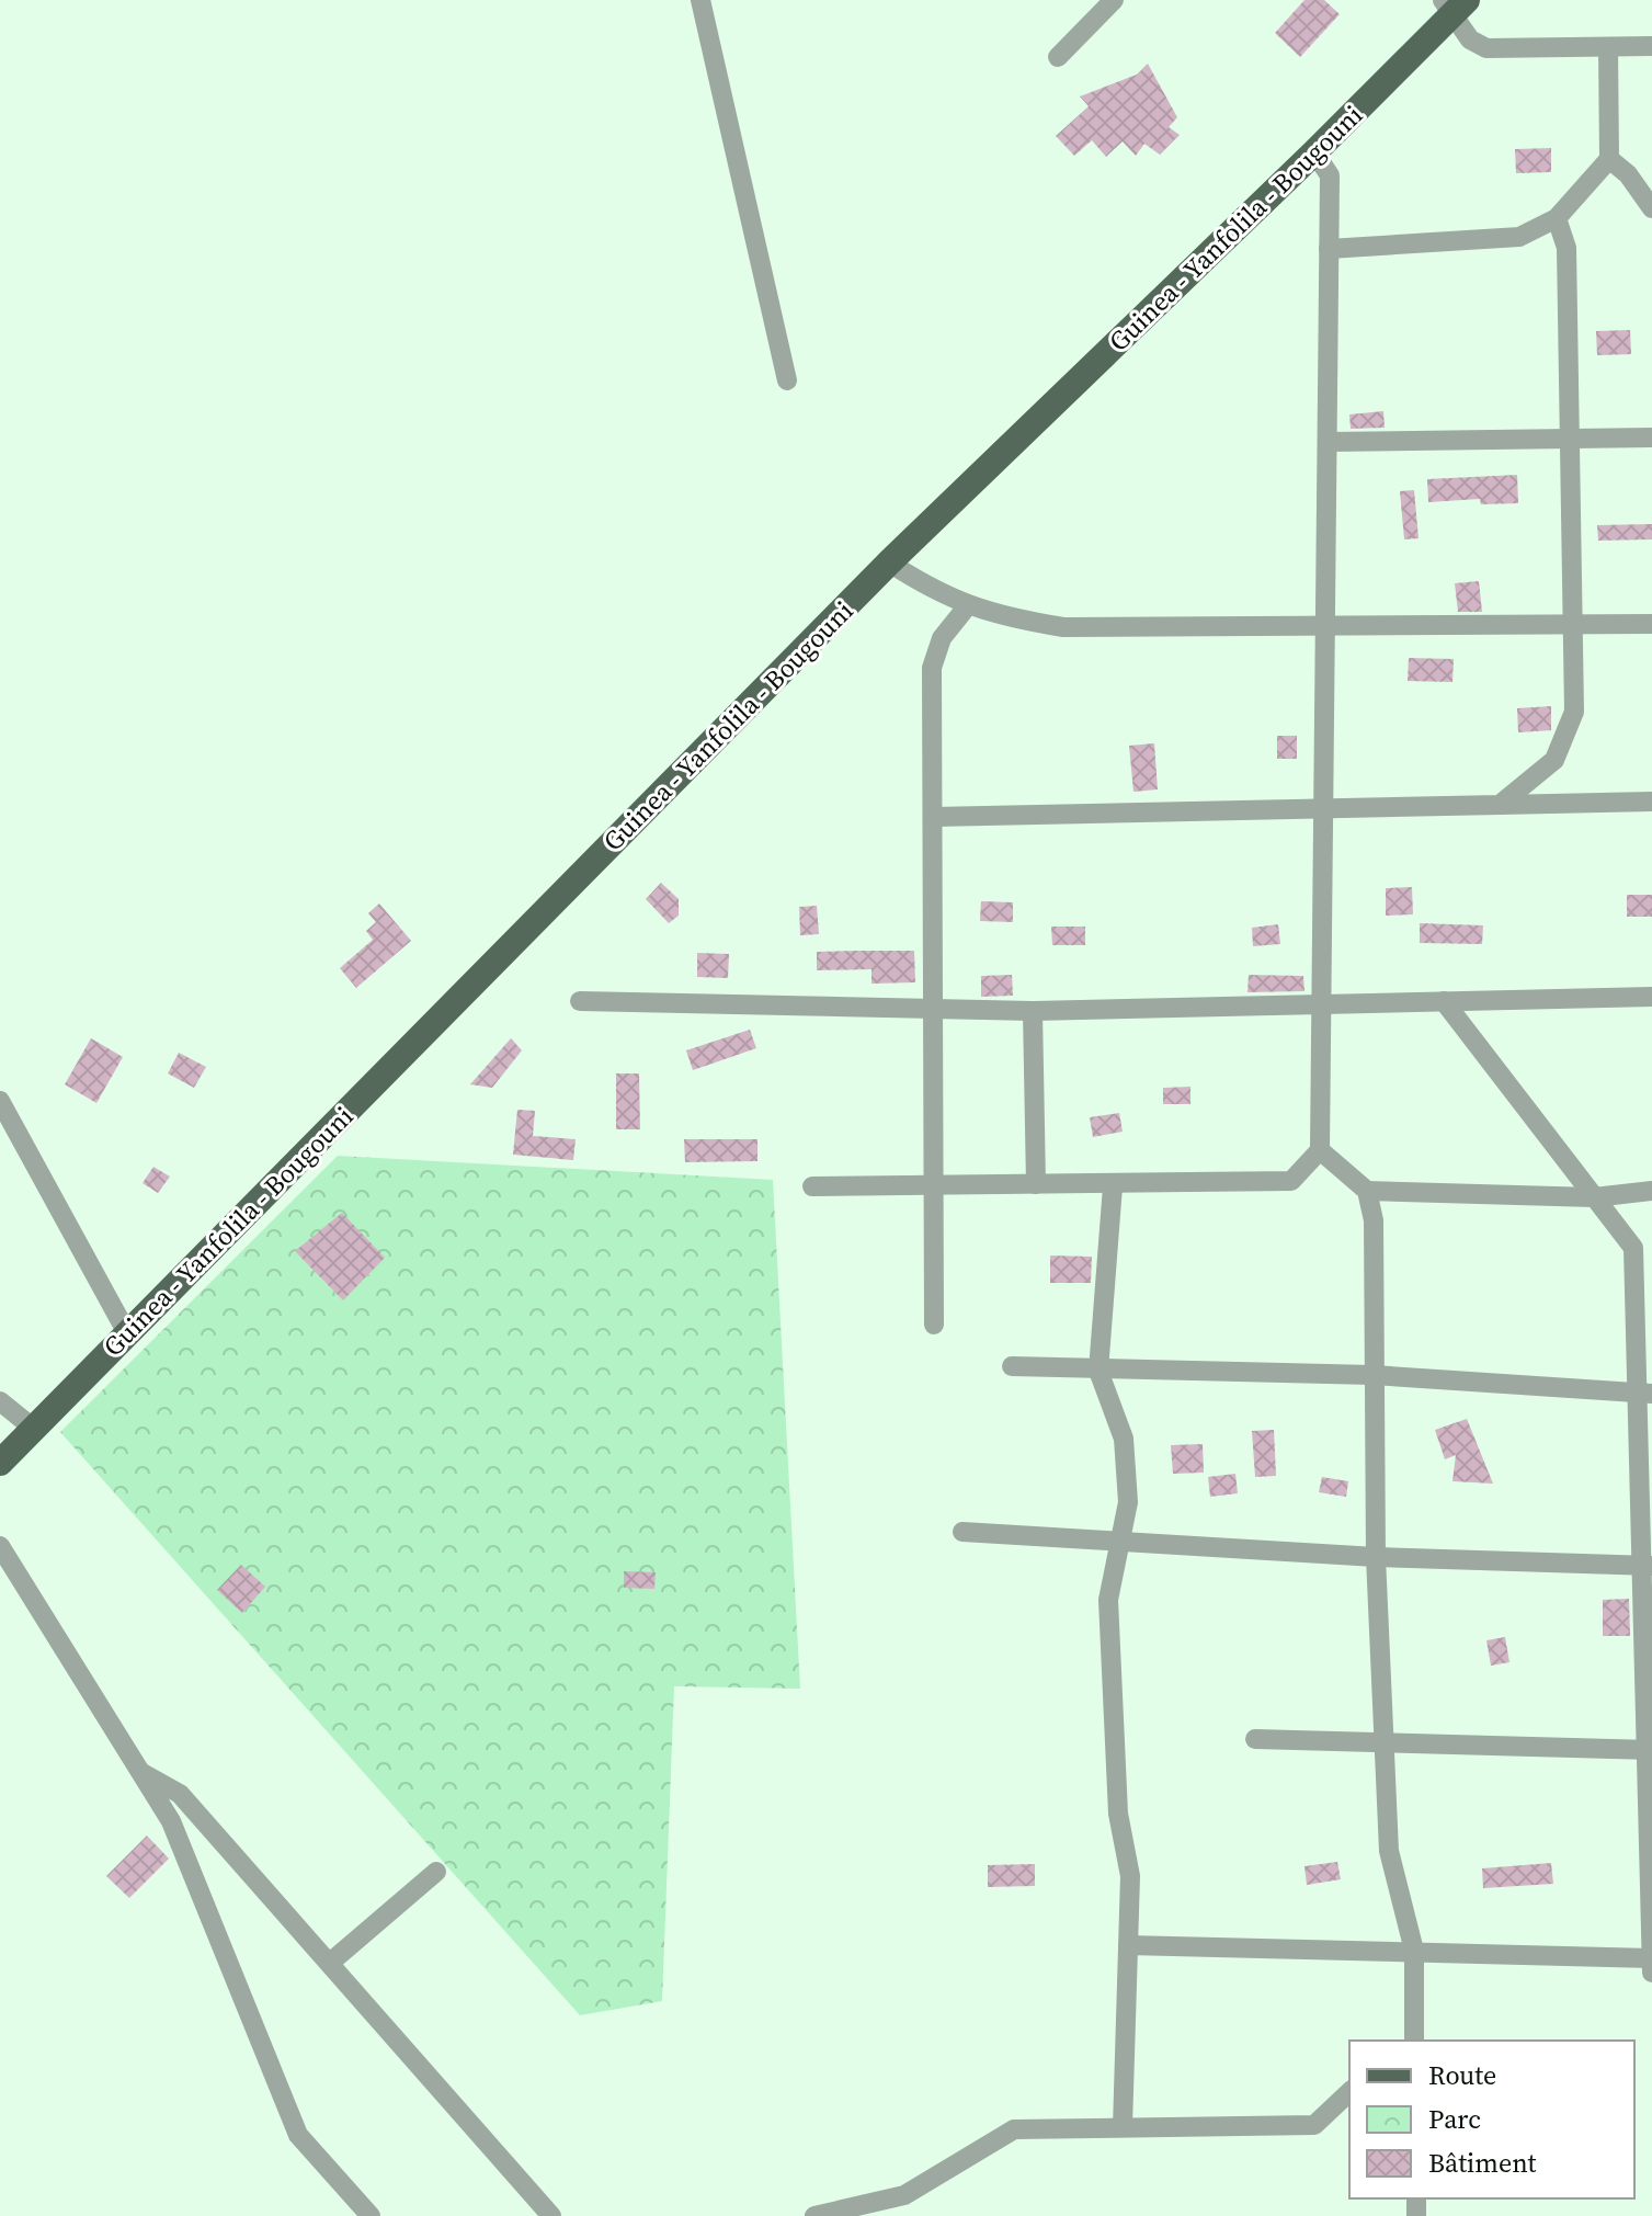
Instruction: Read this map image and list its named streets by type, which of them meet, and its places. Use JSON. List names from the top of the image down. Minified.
{"streets":{"main road":["Guinea - Yanfolila - Bougouni"]},"legend":["Route","Parc","Bâtiment"]}
